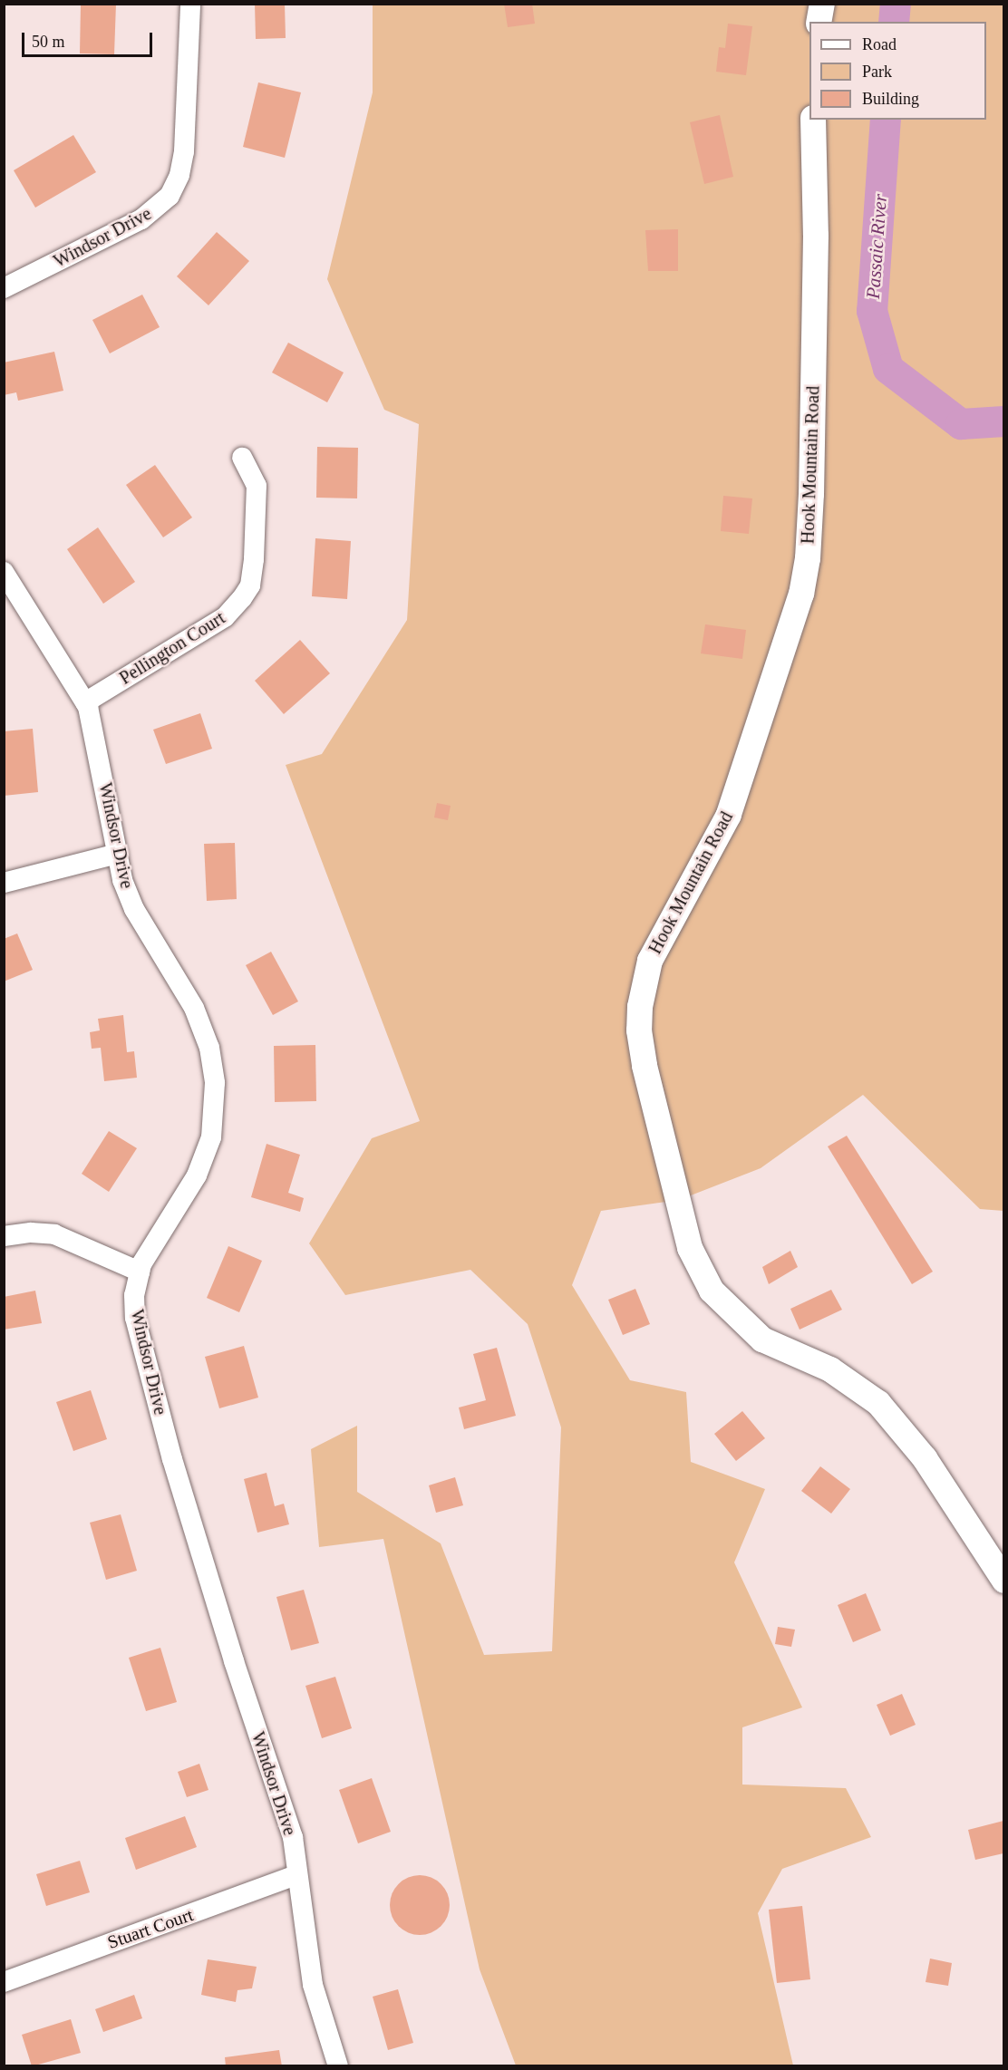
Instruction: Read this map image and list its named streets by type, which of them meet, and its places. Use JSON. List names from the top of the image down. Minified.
{"streets":{"street":["Windsor Drive","Hook Mountain Road","Pellington Court","Stuart Court"]},"crossings":[["Windsor Drive","Pellington Court"],["Windsor Drive","Stuart Court"]],"water":["Passaic River"],"legend":["Road","Park","Building"],"scale_bar":"50 m"}
